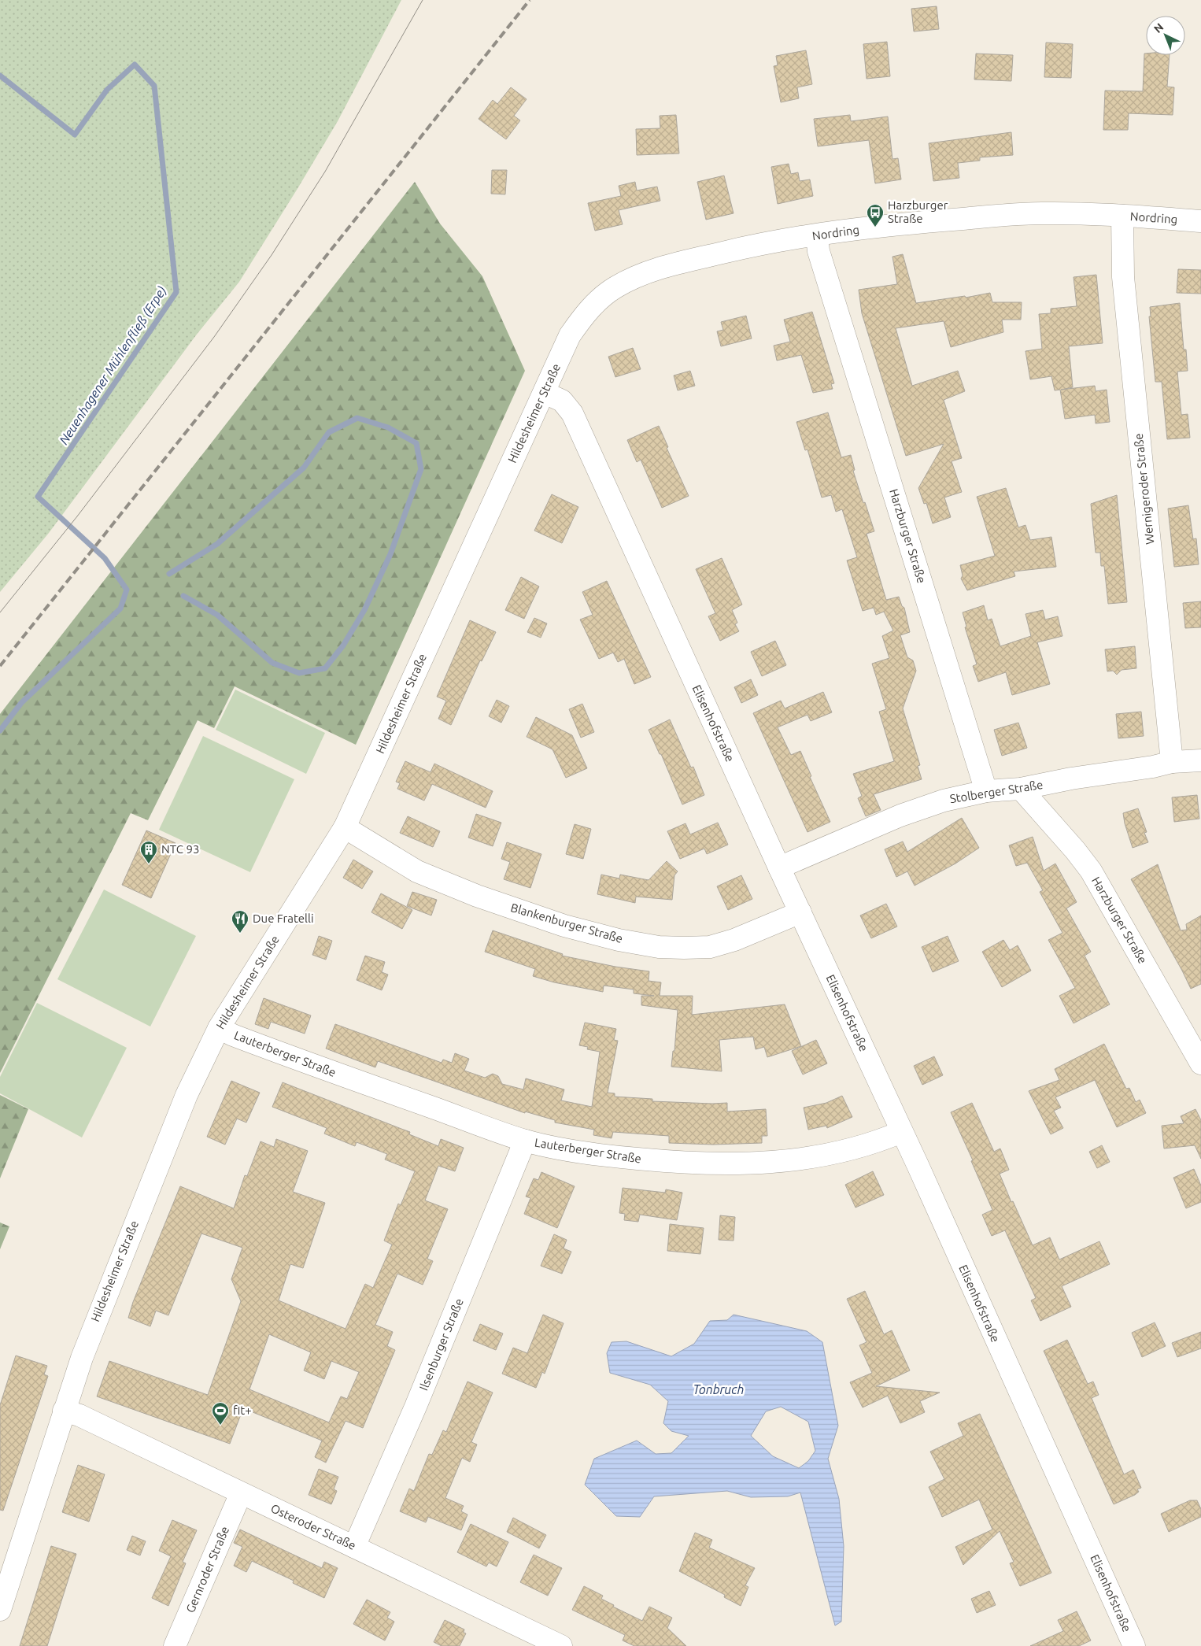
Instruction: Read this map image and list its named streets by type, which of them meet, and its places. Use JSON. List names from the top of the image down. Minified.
{"streets":{"street":["Nordring","Hildesheimer Straße","Wernigeroder Straße","Harzburger Straße","Elisenhofstraße","Stolberger Straße","Blankenburger Straße","Lauterberger Straße","Ilsenburger Straße","Osteroder Straße","Gernroder Straße"]},"crossings":[["Nordring","Hildesheimer Straße"],["Nordring","Wernigeroder Straße"],["Nordring","Harzburger Straße"],["Hildesheimer Straße","Elisenhofstraße"],["Hildesheimer Straße","Blankenburger Straße"],["Hildesheimer Straße","Lauterberger Straße"],["Hildesheimer Straße","Osteroder Straße"],["Wernigeroder Straße","Stolberger Straße"],["Harzburger Straße","Stolberger Straße"],["Elisenhofstraße","Stolberger Straße"],["Elisenhofstraße","Blankenburger Straße"],["Elisenhofstraße","Lauterberger Straße"],["Lauterberger Straße","Ilsenburger Straße"],["Ilsenburger Straße","Osteroder Straße"],["Osteroder Straße","Gernroder Straße"]],"water":["Neuenhagener Mühlenfließ (Erpe)","Tonbruch"],"places":{"bus stop":["Harzburger Straße"],"building":["NTC 93"],"restaurant":["Due Fratelli"],"sports":["fit+"]},"north":"top left"}
